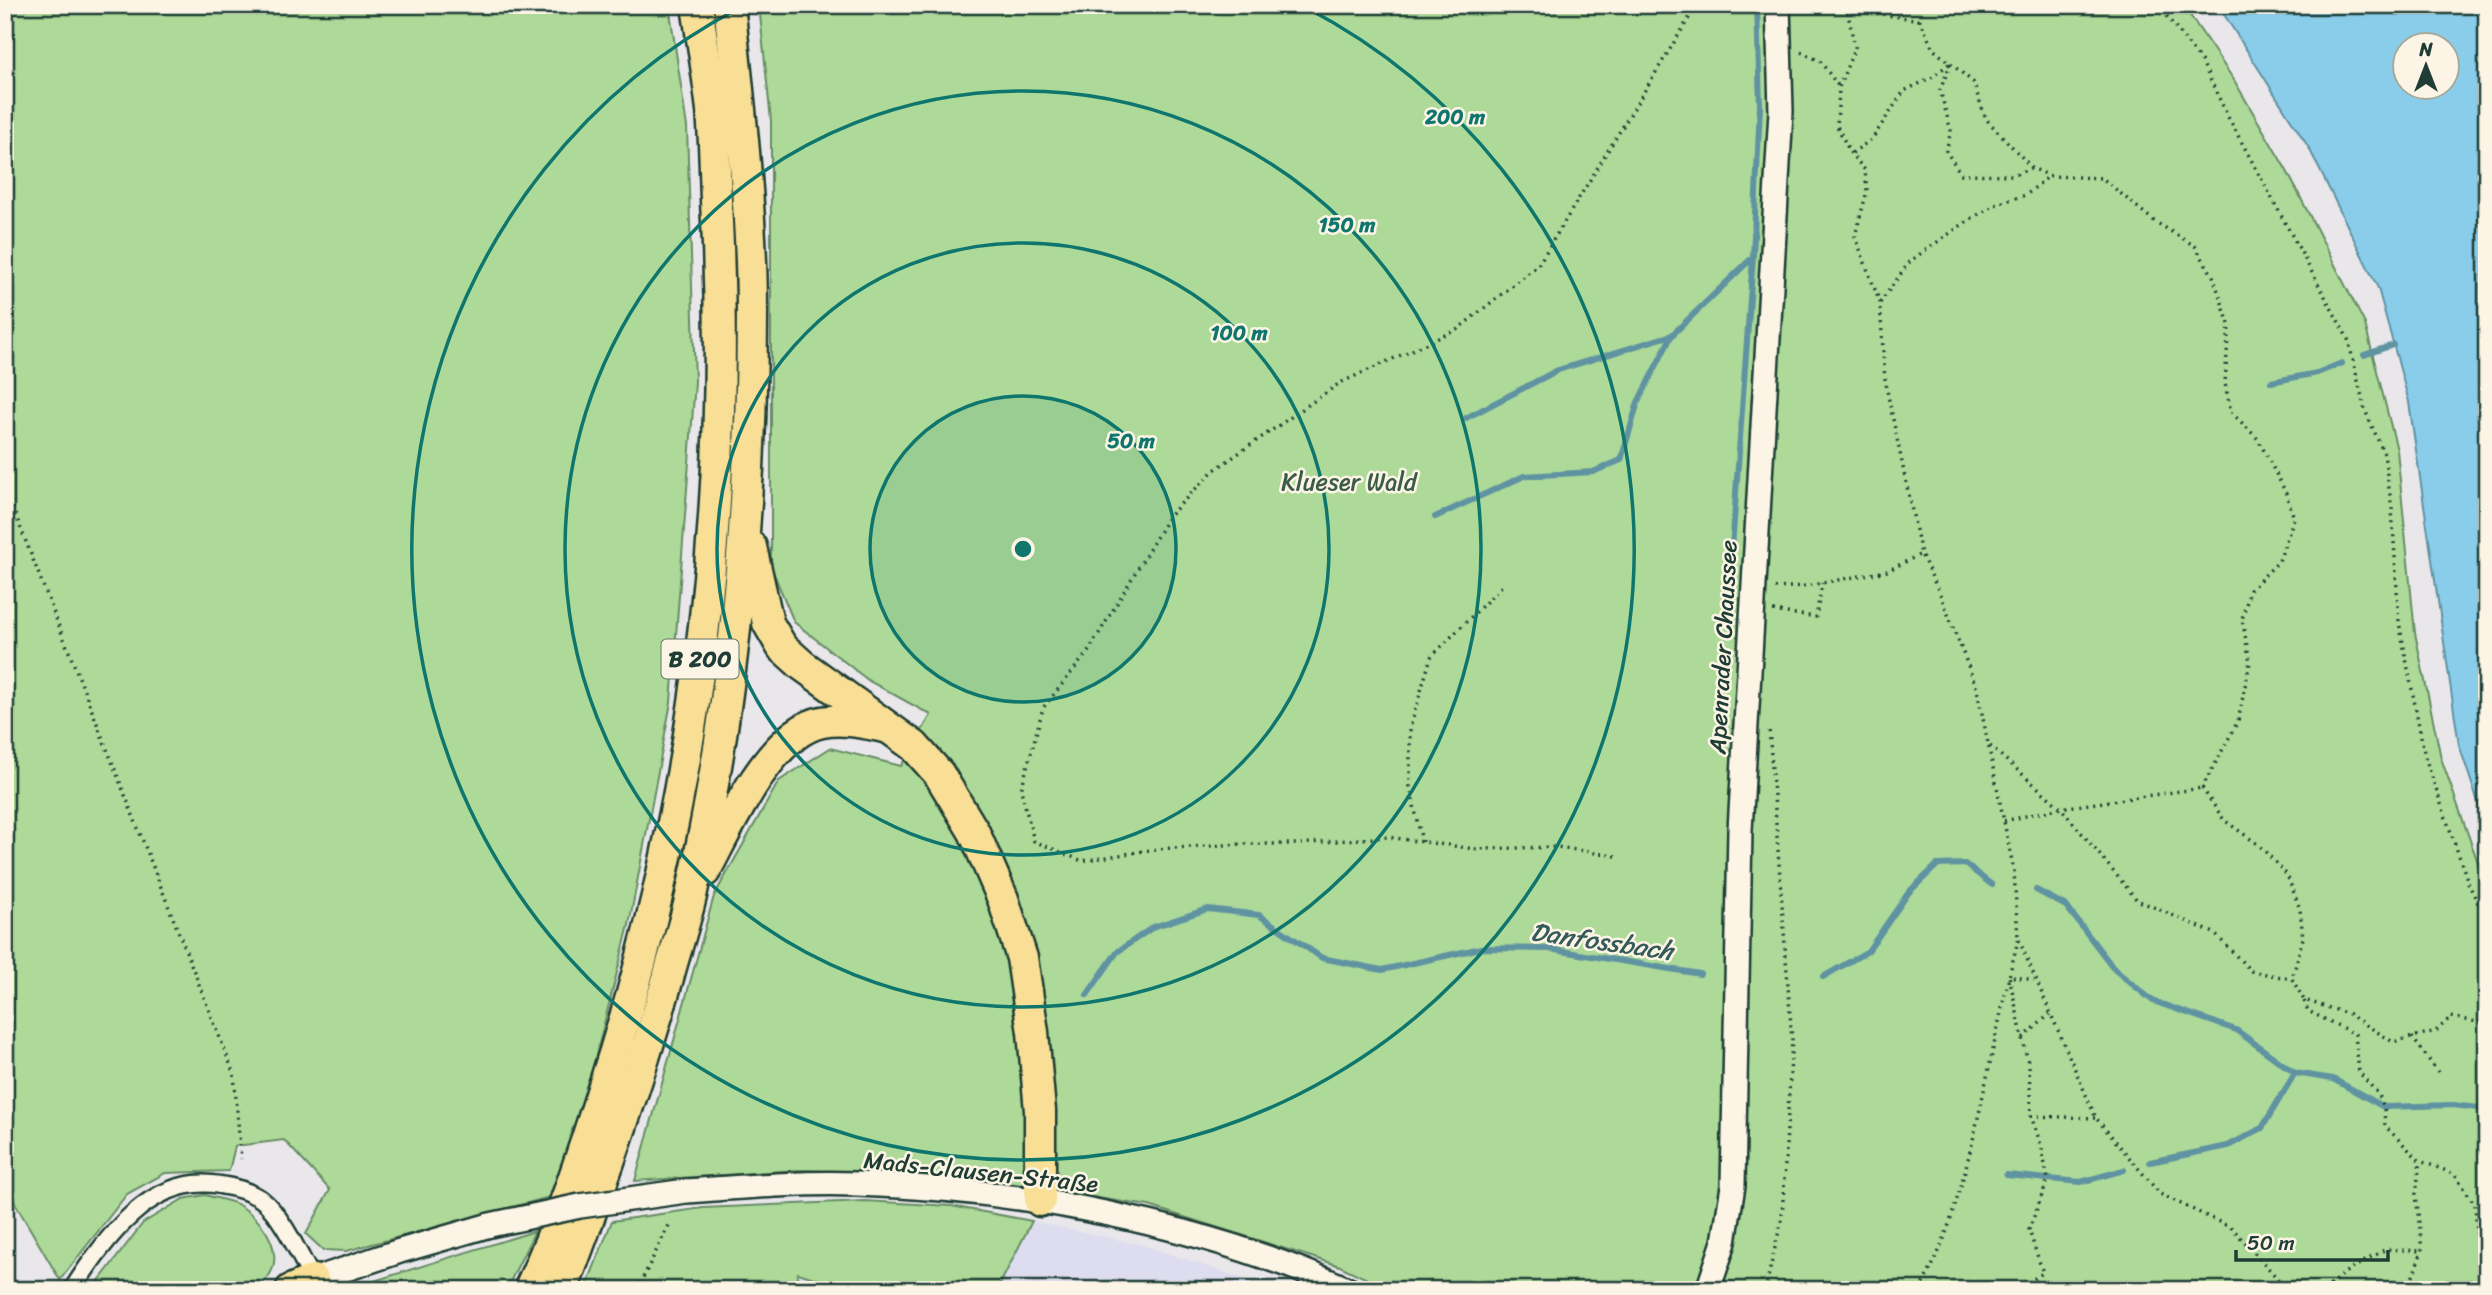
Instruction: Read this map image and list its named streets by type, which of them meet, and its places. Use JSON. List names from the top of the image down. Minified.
{"streets":{"highway":["B 200"],"street":["Apenrader Chaussee","Mads-Clausen-Straße"]},"water":["Danfossbach"],"parks":["Klueser Wald"],"scale_bar":"50 m","north":"top","rings":["200 m","150 m","100 m","50 m"]}
